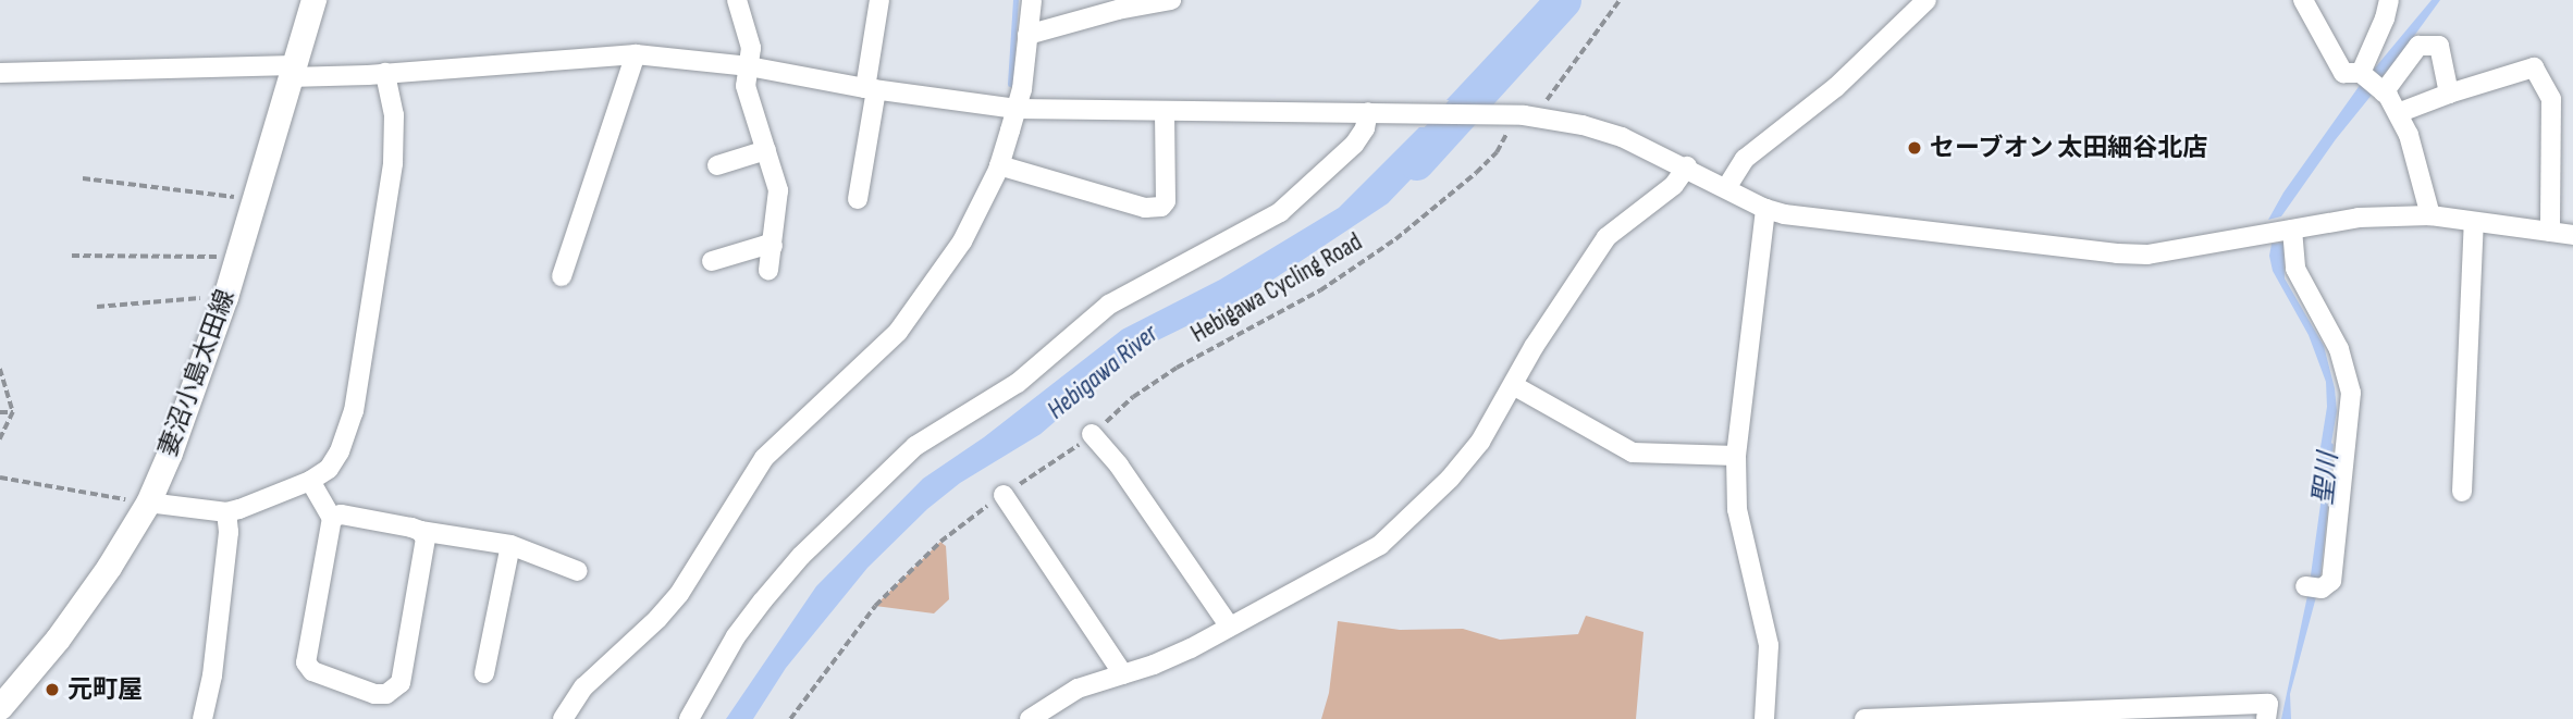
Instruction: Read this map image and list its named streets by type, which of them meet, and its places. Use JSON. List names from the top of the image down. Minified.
{"streets":{"main road":["妻沼小島太田線"],"path":["Hebigawa Cycling Road"]},"water":["Hebigawa River","聖川"],"places":["セーブオン 太田細谷北店","元町屋"]}
